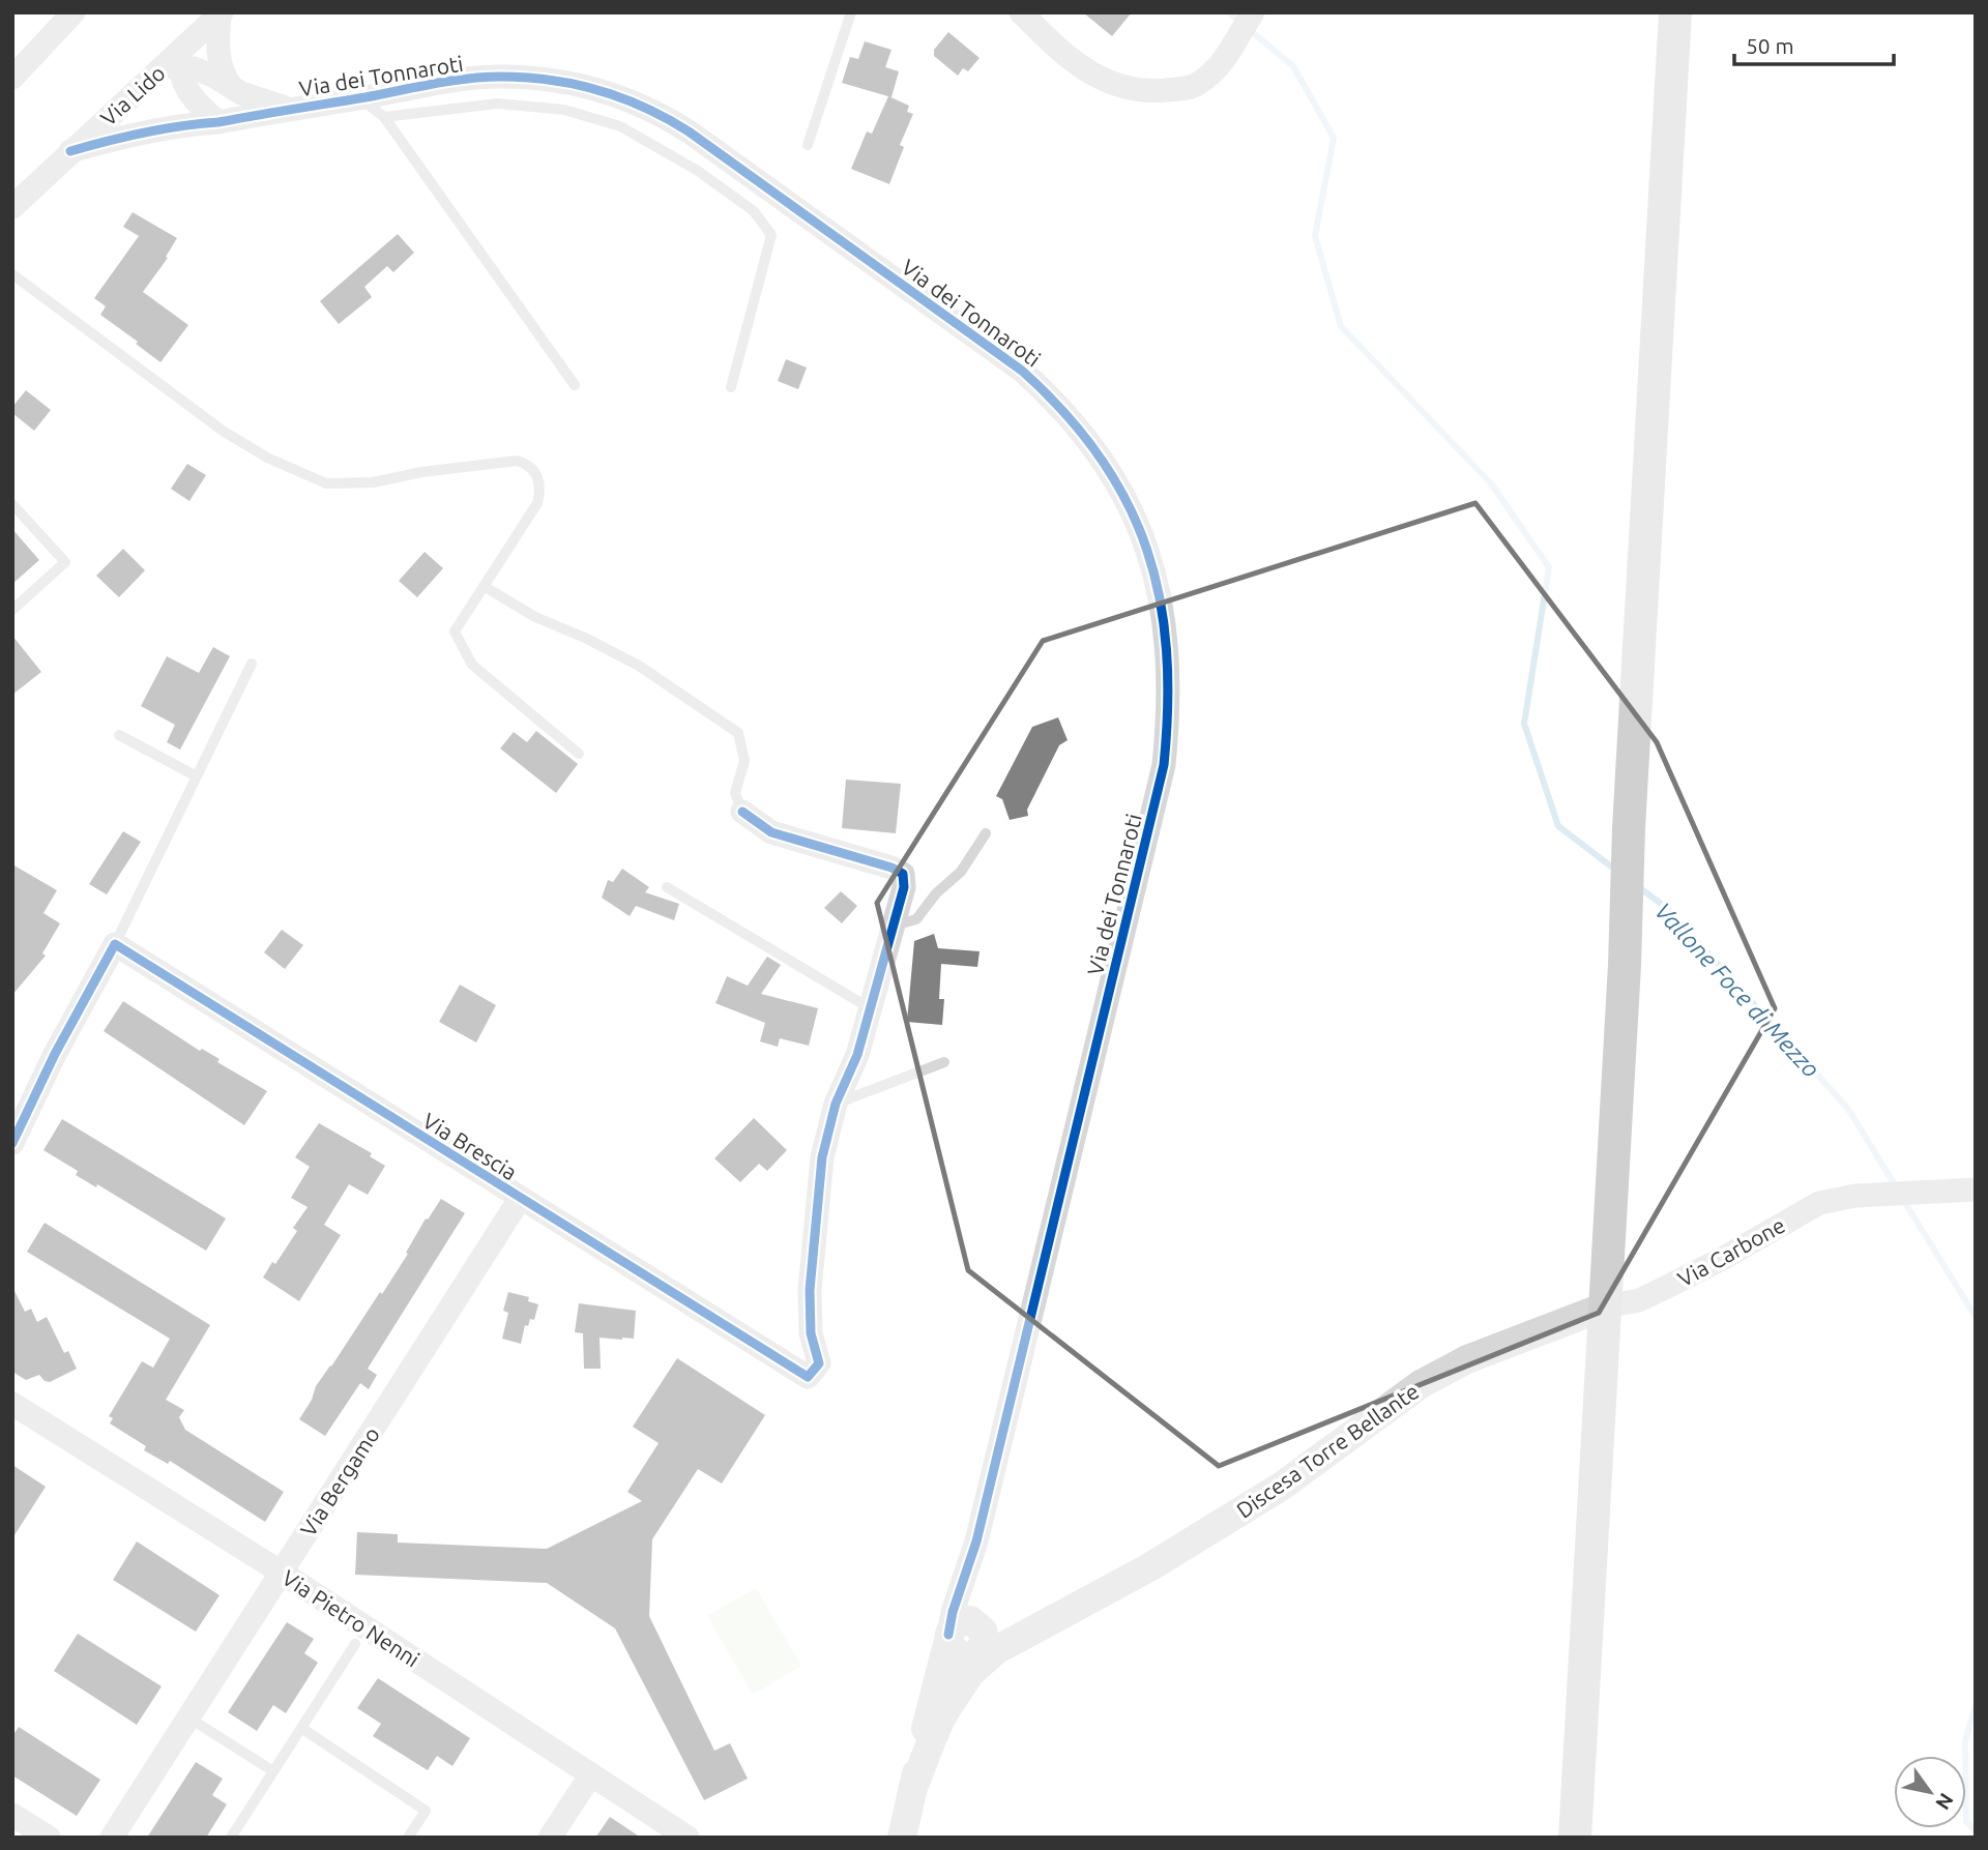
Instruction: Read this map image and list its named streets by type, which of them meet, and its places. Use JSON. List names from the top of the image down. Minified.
{"streets":{"street":["Via dei Tonnaroti","Via Lido","Via Brescia","Via Carbone","Discesa Torre Bellante","Via Bergamo","Via Pietro Nenni"]},"crossings":[["Via dei Tonnaroti","Via Lido"],["Via Brescia","Via Bergamo"],["Via Carbone","Discesa Torre Bellante"],["Via Bergamo","Via Pietro Nenni"]],"water":["Vallone Foce di Mezzo"],"scale_bar":"50 m","north":"bottom right"}
